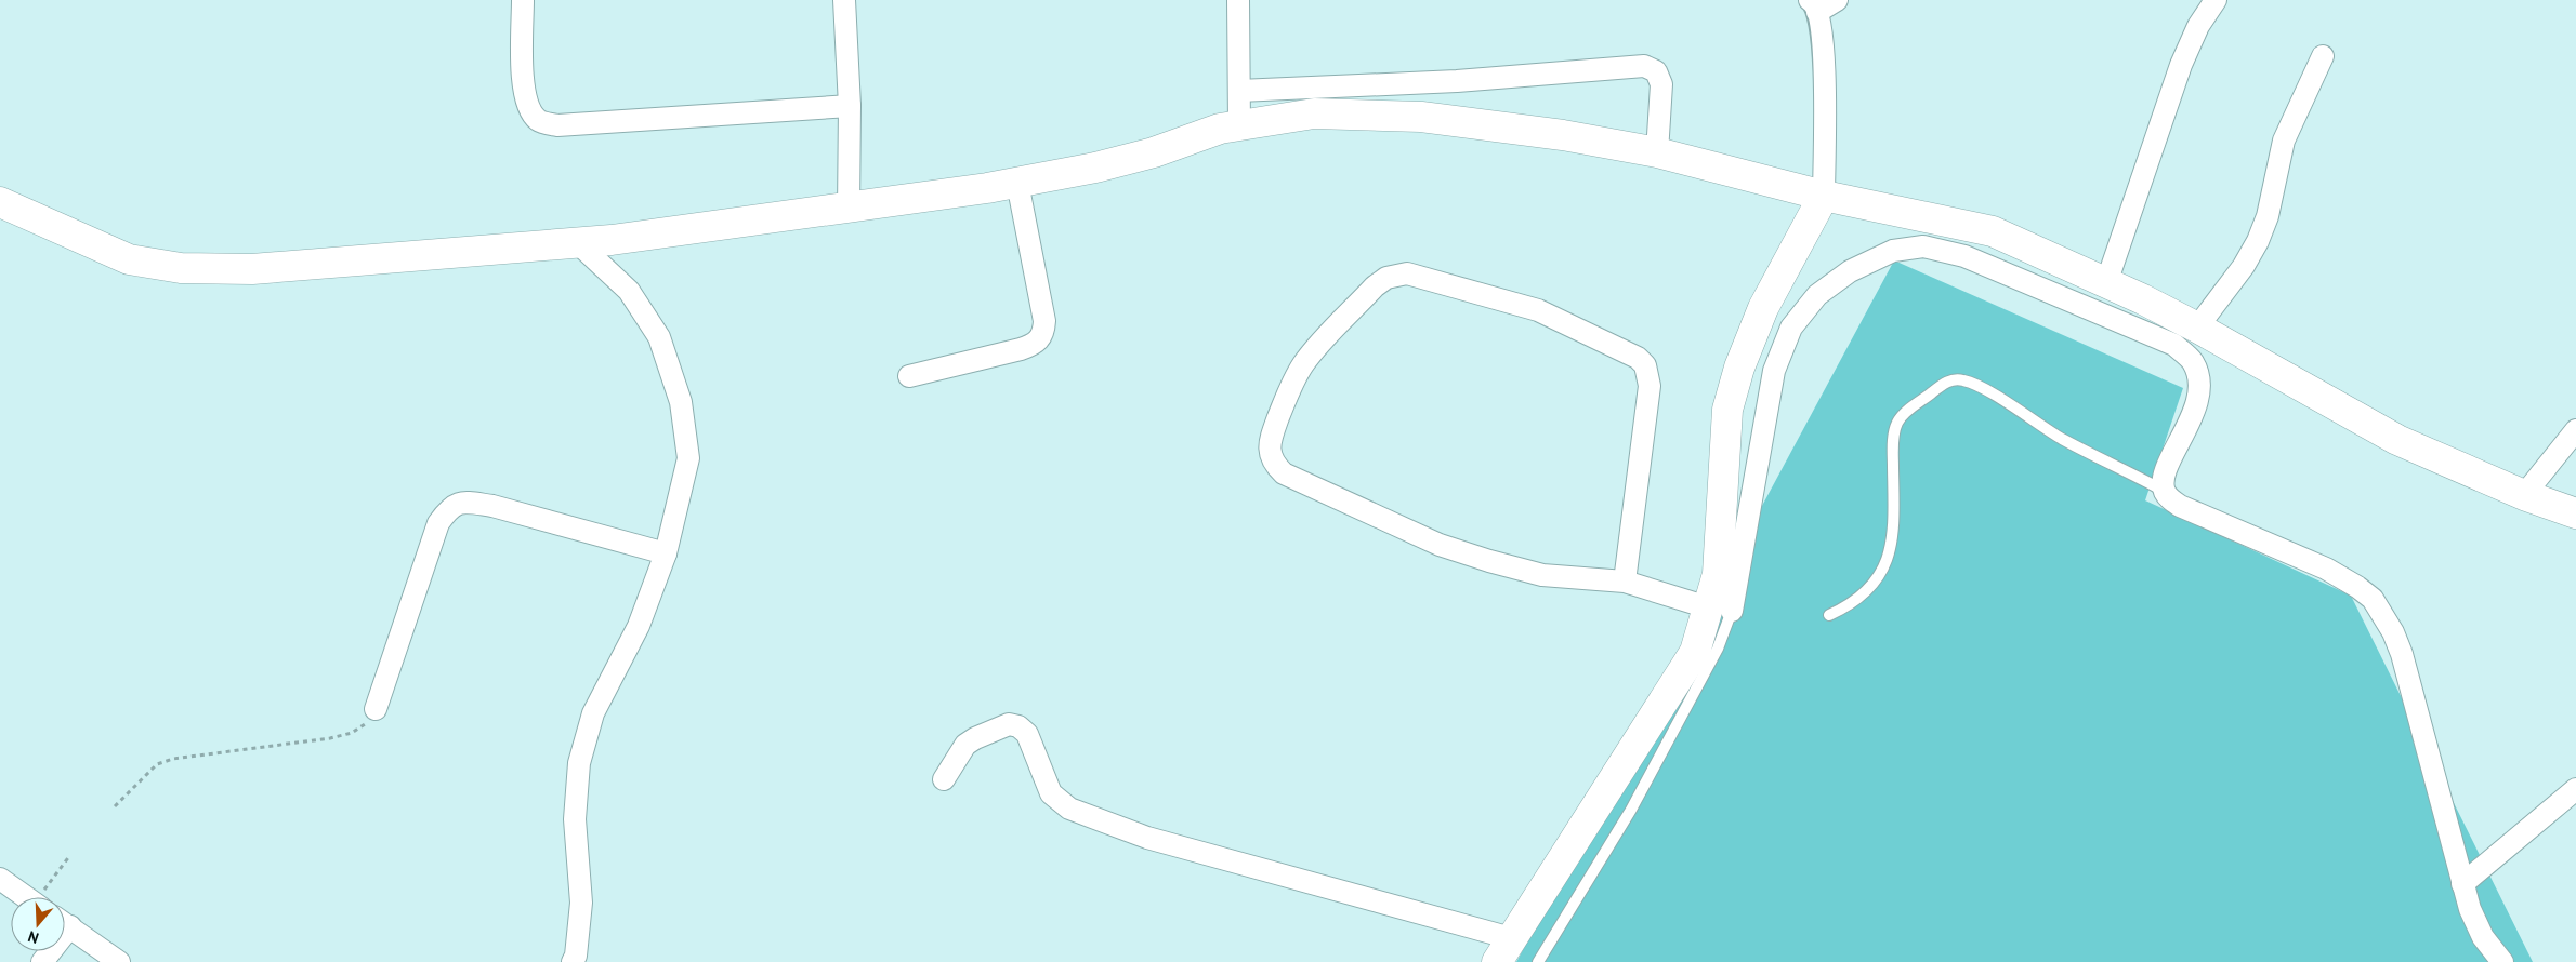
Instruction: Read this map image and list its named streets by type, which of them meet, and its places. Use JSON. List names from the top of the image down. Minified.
{"north":"bottom"}
